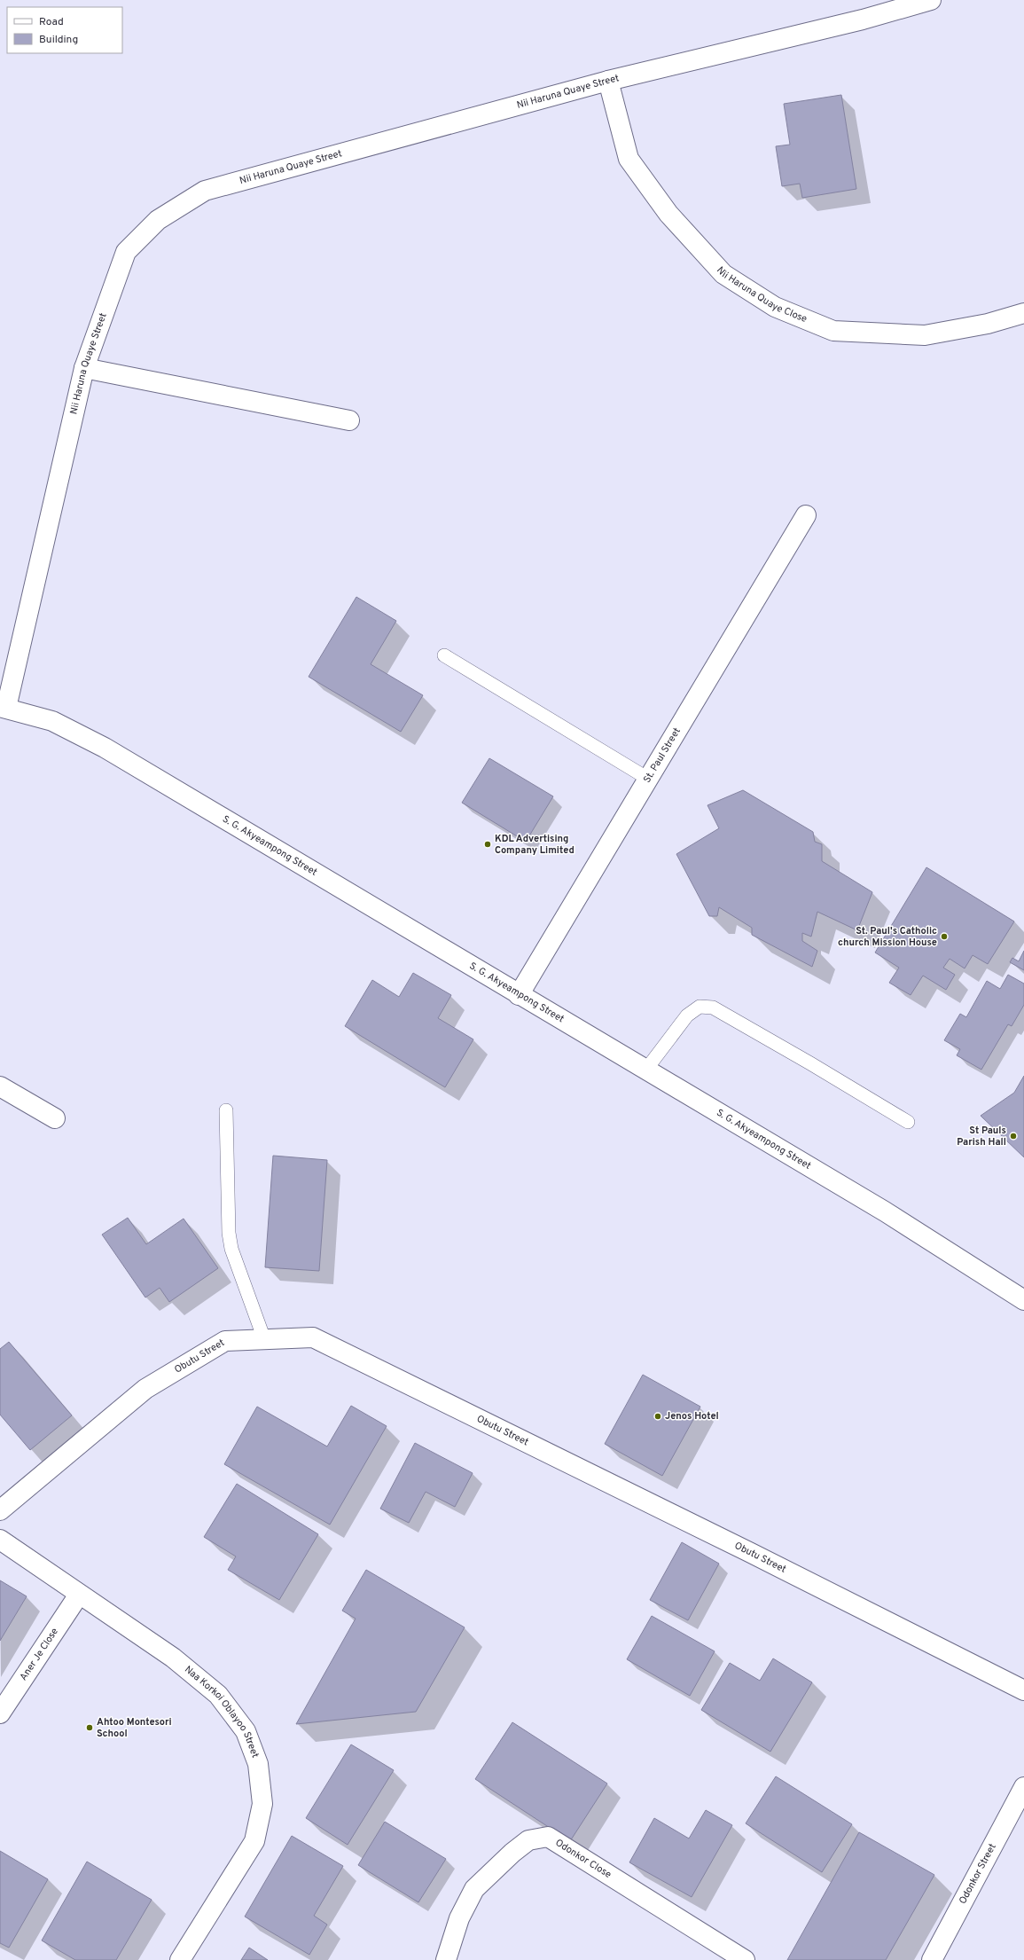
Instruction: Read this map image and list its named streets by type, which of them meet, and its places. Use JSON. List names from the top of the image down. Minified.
{"streets":{"street":["Nii Haruna Quaye Street","Nii Haruna Quaye Close","St. Paul Street","S. G. Akyeampong Street","Obutu Street","Aner Je Close","Naa Korkoi Oblayoo Street","Odonkor Close","Odonkor Street"]},"crossings":[["Nii Haruna Quaye Street","Nii Haruna Quaye Close"],["Nii Haruna Quaye Street","S. G. Akyeampong Street"],["St. Paul Street","S. G. Akyeampong Street"],["Aner Je Close","Naa Korkoi Oblayoo Street"]],"places":["KDL Advertising Company Limited","St. Paul's Catholic church Mission House","St Pauls Parish Hall","Jenos Hotel","Ahtoo Montesori School"],"legend":["Road","Building"]}
